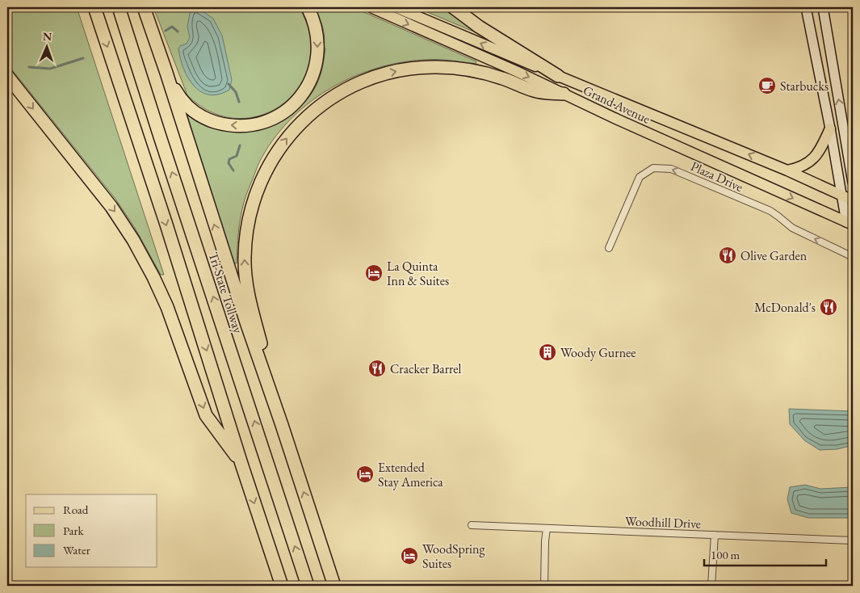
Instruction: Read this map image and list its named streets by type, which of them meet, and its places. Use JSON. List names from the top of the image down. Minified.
{"streets":{"highway":["Tri-State Tollway"],"main road":["Grand Avenue"],"street":["Plaza Drive","Woodhill Drive"]},"places":{"cafe":["Starbucks"],"restaurant":["Olive Garden","McDonald's","Cracker Barrel"],"hotel":["La Quinta Inn & Suites","Extended Stay America","WoodSpring Suites"],"building":["Woody Gurnee"]},"legend":["Road","Park","Water"],"scale_bar":"100 m","north":"top"}
